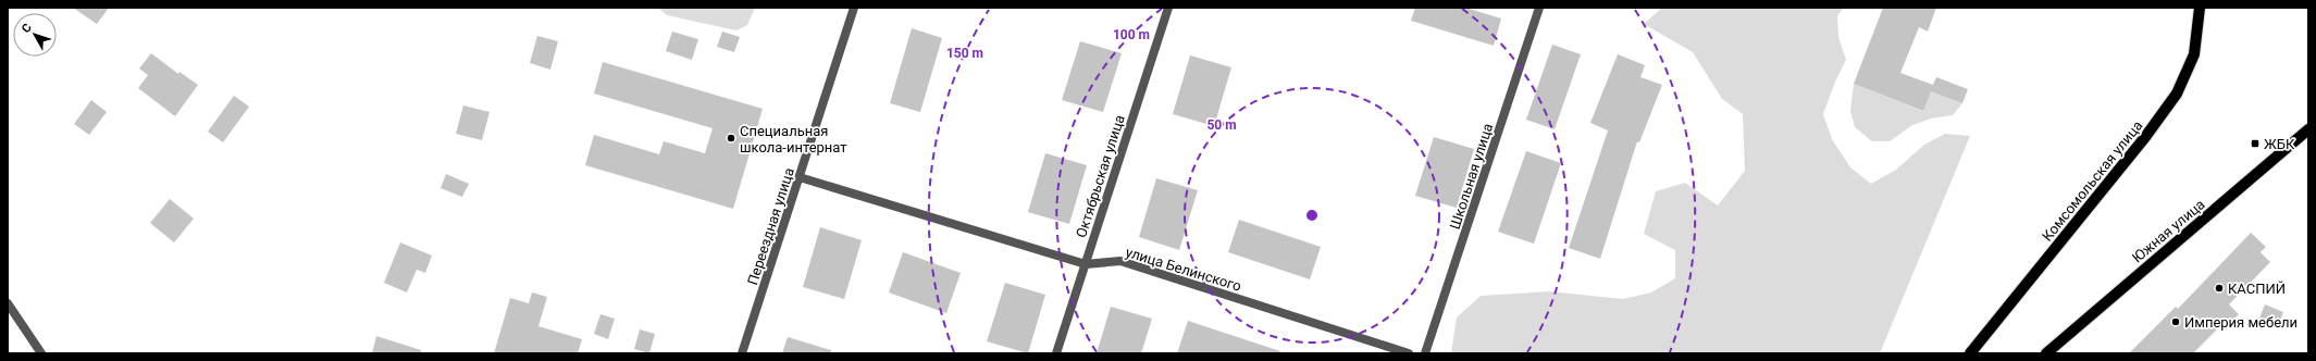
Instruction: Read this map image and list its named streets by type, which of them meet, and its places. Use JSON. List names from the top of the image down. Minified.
{"streets":{"main road":["Комсомольская улица","Южная улица"],"street":["Октябрьская улица","Школьная улица","Переездная улица","улица Белинского"]},"crossings":[["Октябрьская улица","улица Белинского"],["Переездная улица","улица Белинского"]],"places":{"other":["Специальная школа-интернат","КАСПИЙ","Империя мебели"],"transit":["ЖБК"]},"north":"top left","rings":["100 m","150 m","50 m"]}
